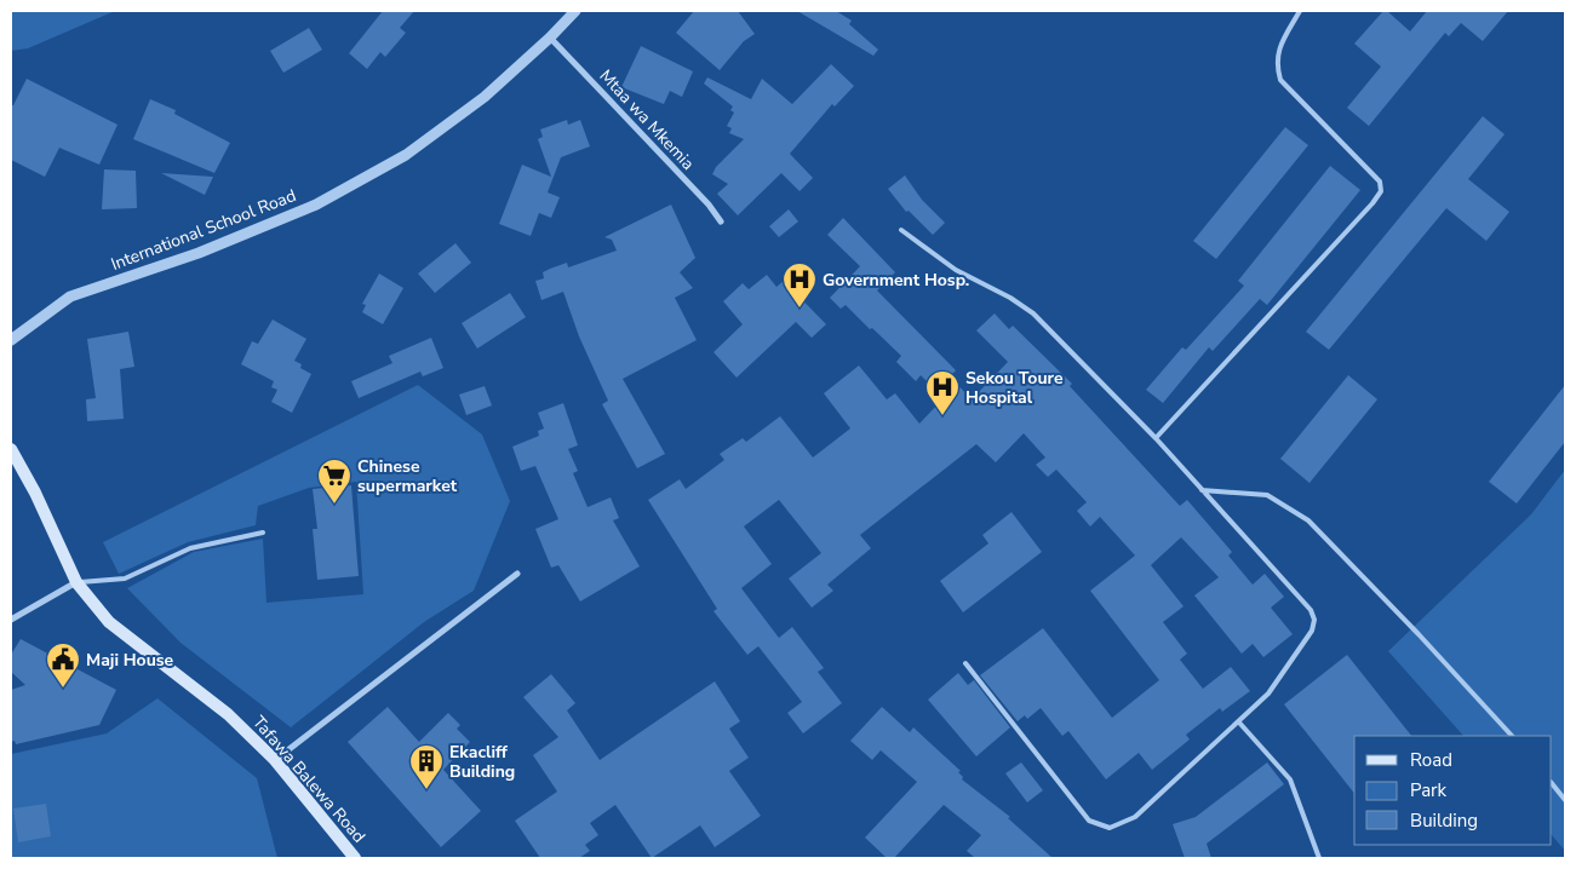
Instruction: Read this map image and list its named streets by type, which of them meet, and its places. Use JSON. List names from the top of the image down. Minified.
{"streets":{"main road":["Tafawa Balewa Road"],"street":["Mtaa wa Mkemia","International School Road"]},"crossings":[["Mtaa wa Mkemia","International School Road"]],"places":{"hospital":["Government Hosp.","Sekou Toure Hospital"],"supermarket":["Chinese supermarket"],"public building":["Maji House"],"building":["Ekacliff Building"]},"legend":["Road","Park","Building"]}
